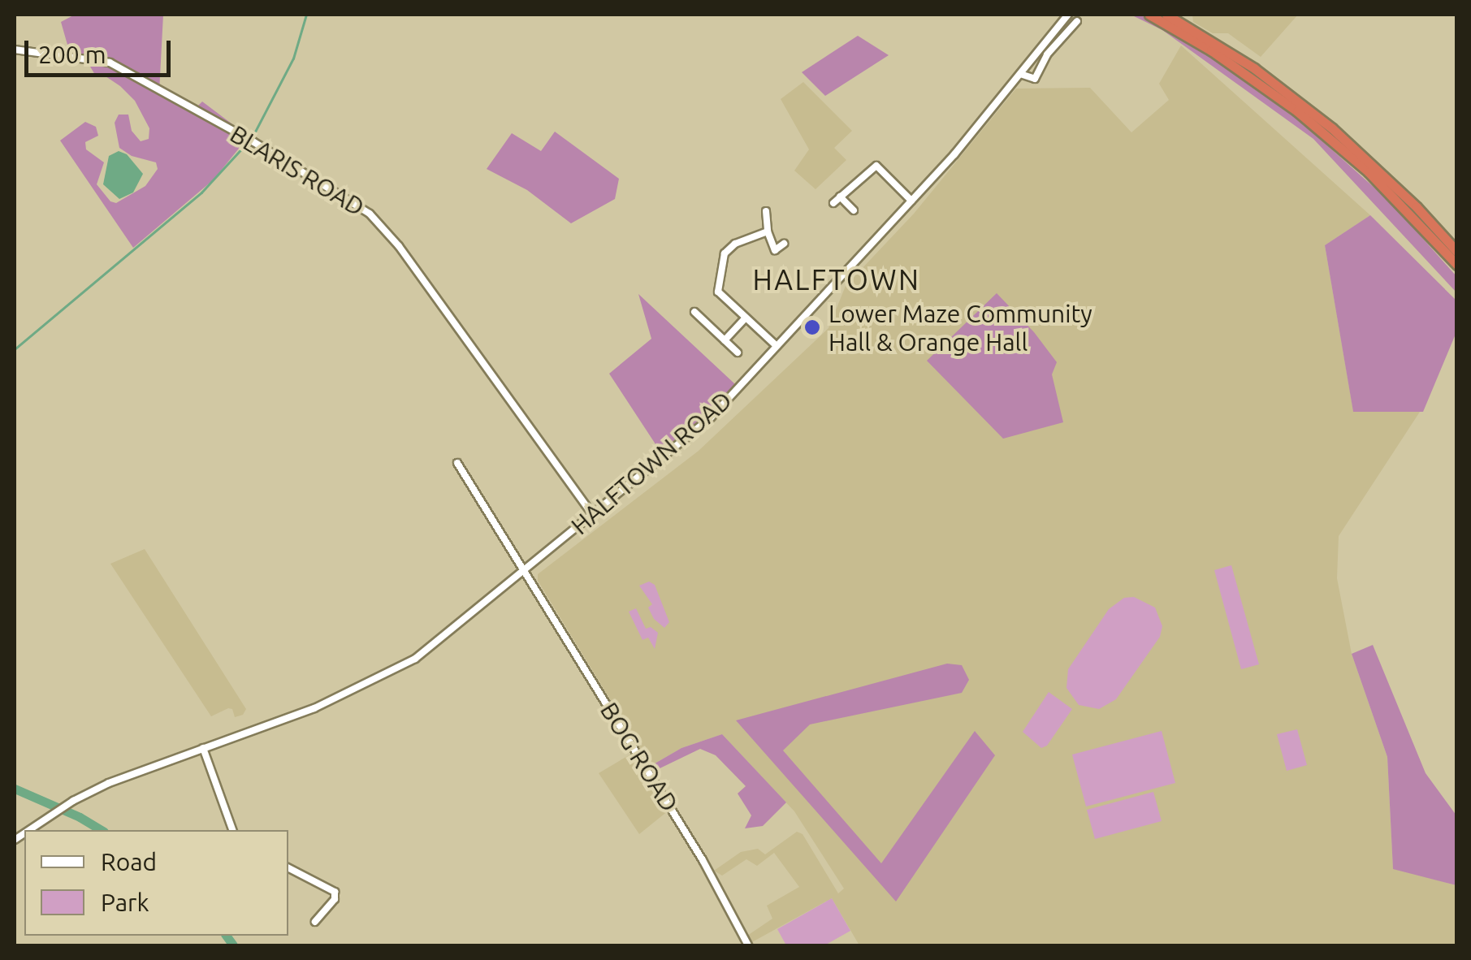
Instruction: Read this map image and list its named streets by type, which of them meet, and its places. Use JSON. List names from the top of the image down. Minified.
{"streets":{"street":["BLARIS ROAD","HALFTOWN ROAD","BOG ROAD"]},"crossings":[["BLARIS ROAD","HALFTOWN ROAD"],["HALFTOWN ROAD","BOG ROAD"]],"districts":["HALFTOWN"],"places":["Lower Maze Community Hall & Orange Hall"],"legend":["Road","Park"],"scale_bar":"200 m"}
